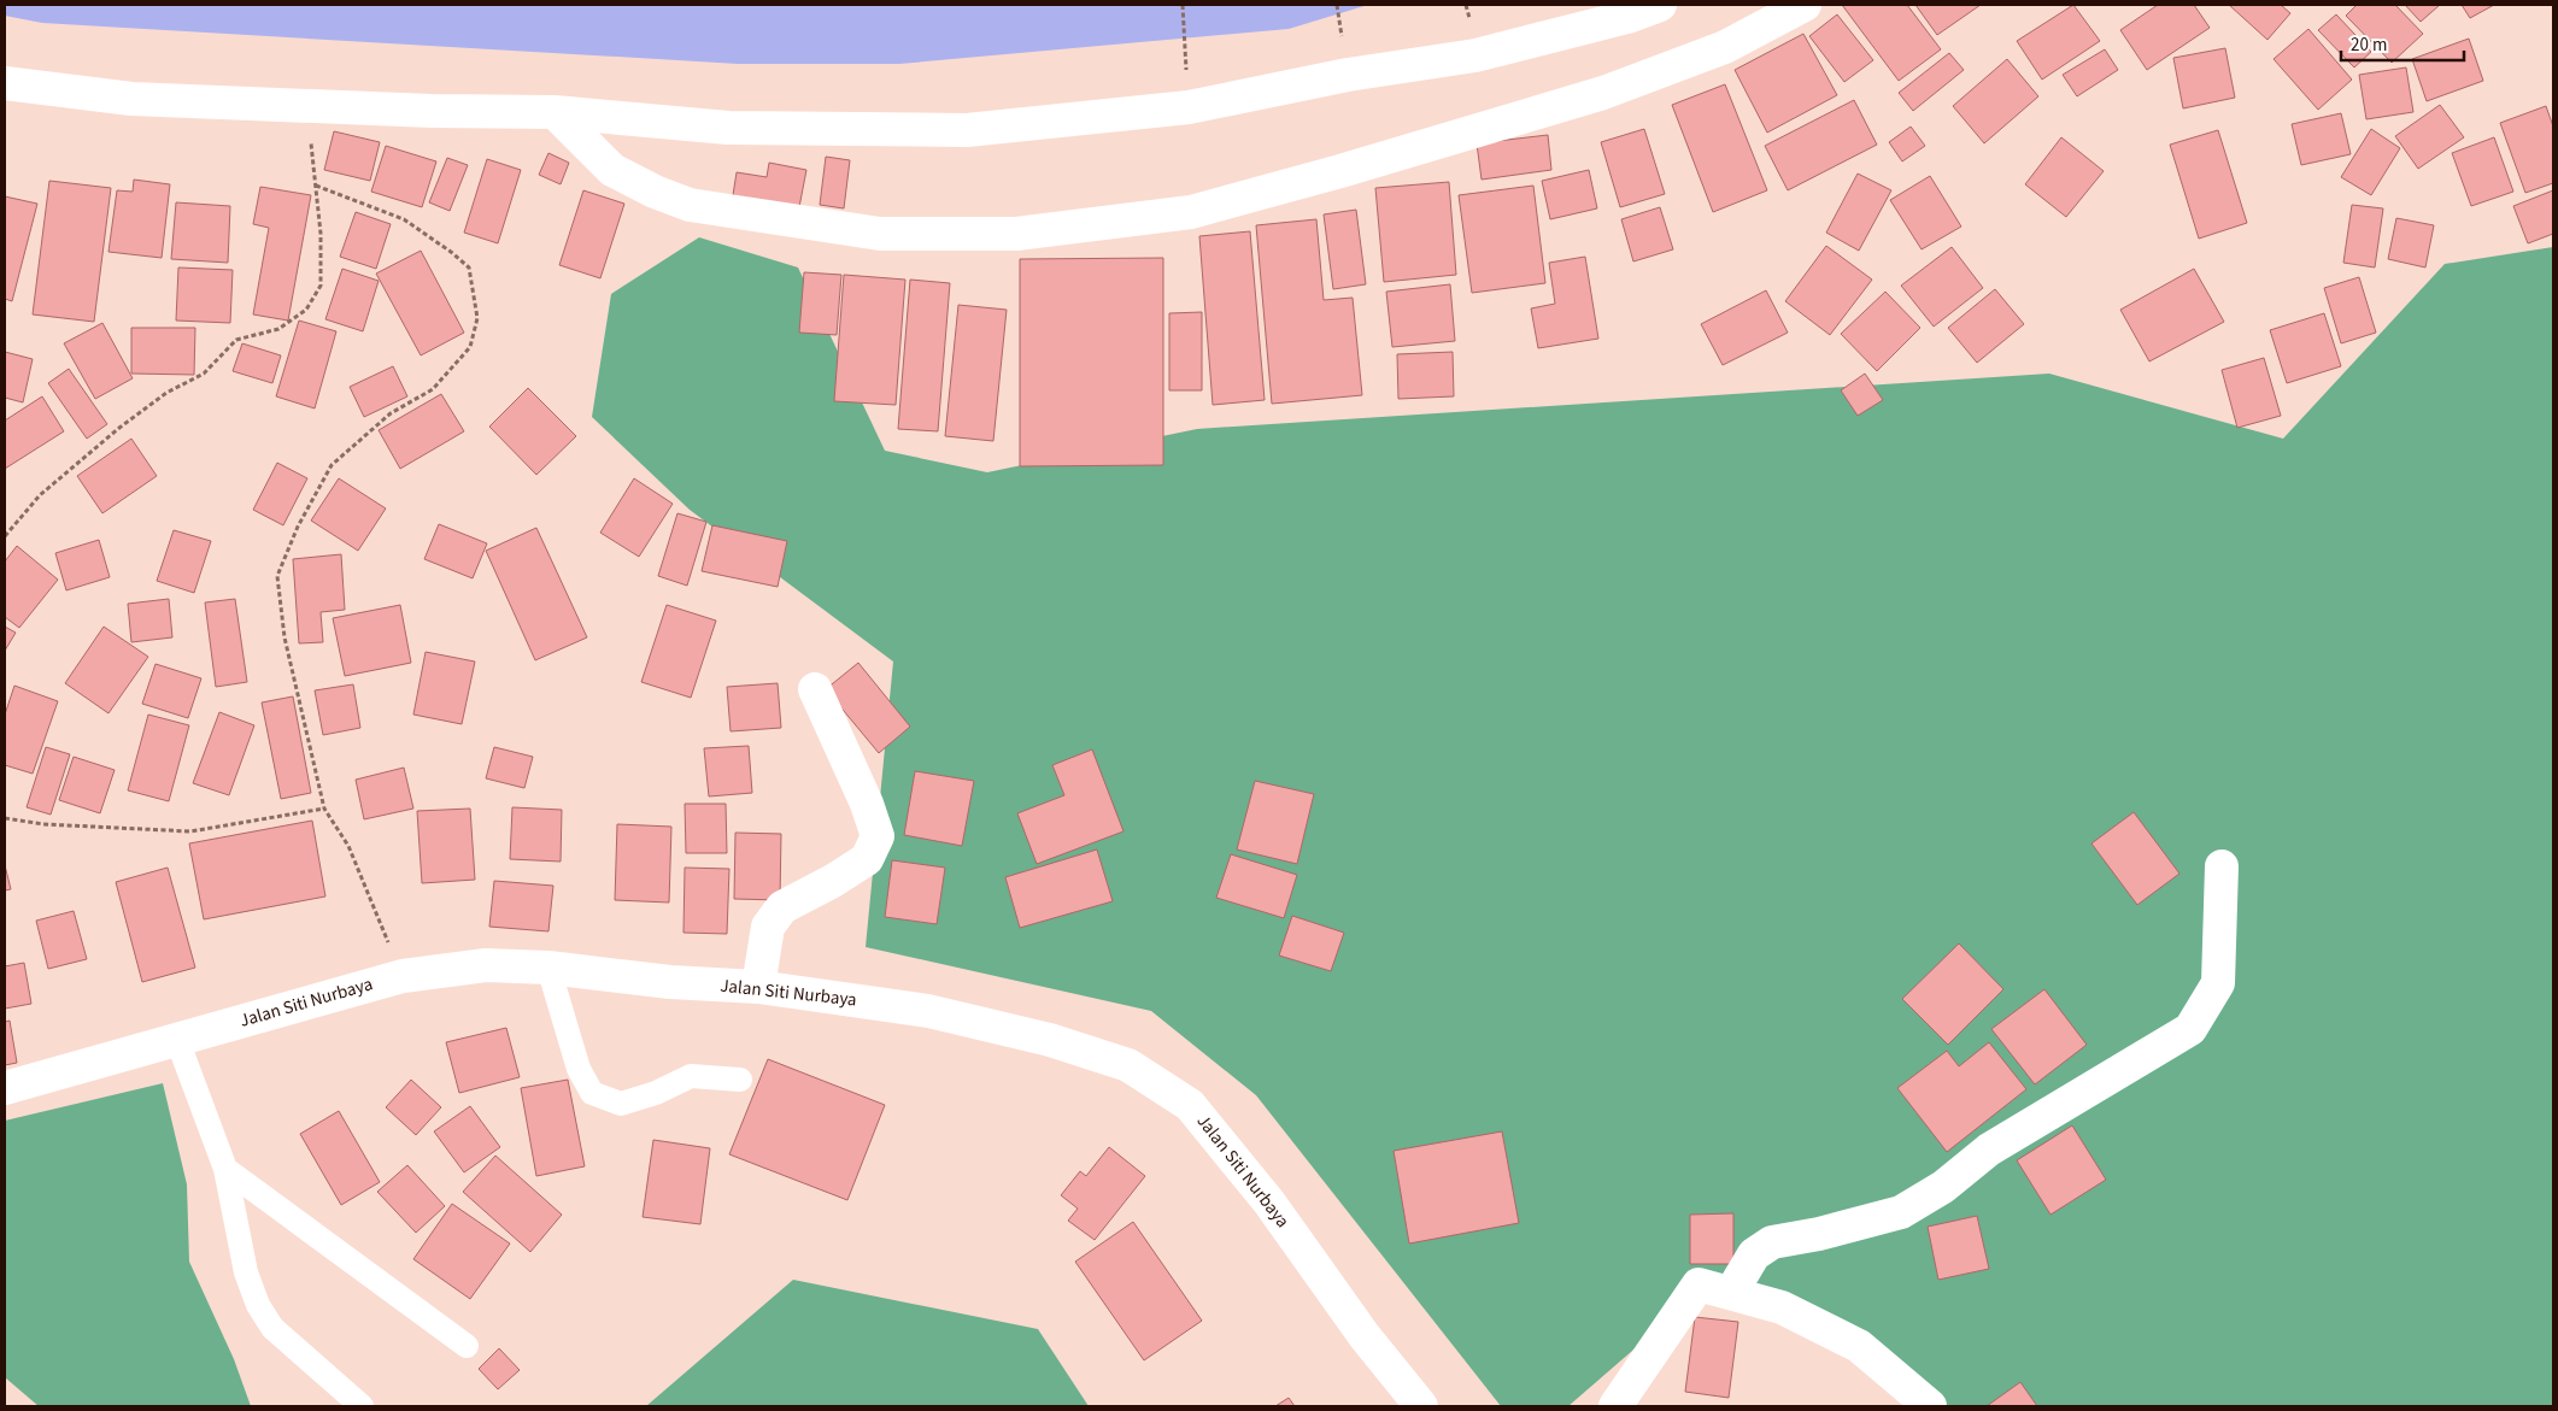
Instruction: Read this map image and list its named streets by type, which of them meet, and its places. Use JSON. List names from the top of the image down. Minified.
{"streets":{"street":["Jalan Siti Nurbaya"]},"scale_bar":"20 m"}
